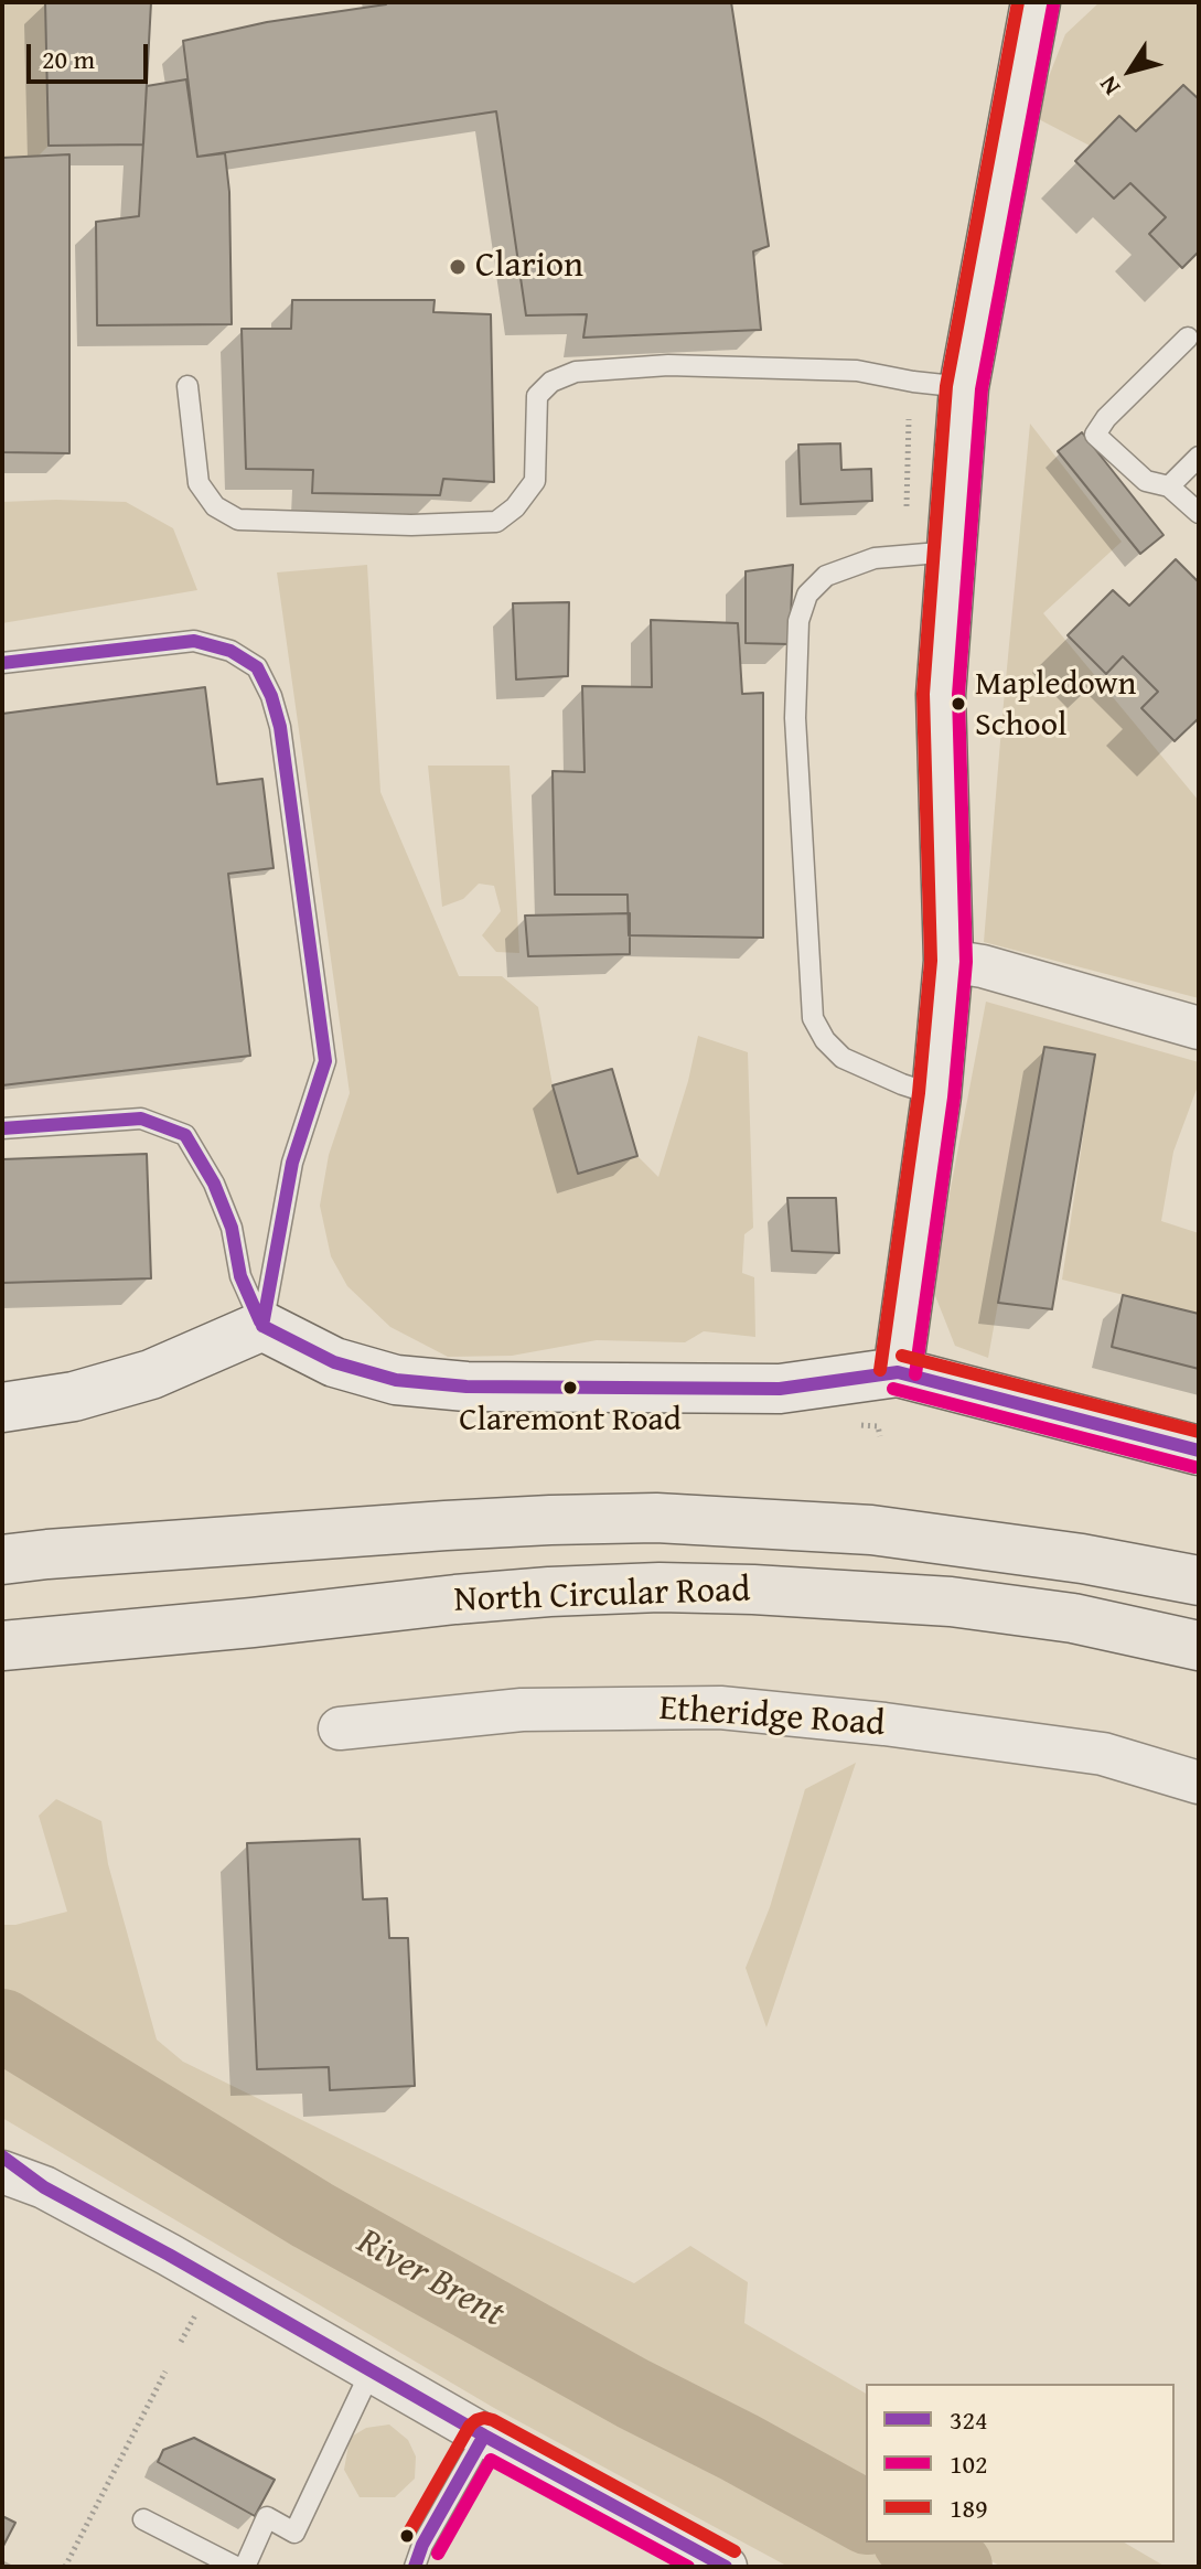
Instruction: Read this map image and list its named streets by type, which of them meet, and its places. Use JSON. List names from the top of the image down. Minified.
{"streets":{"highway":["North Circular Road"],"street":["Etheridge Road"]},"water":["River Brent"],"places":["Clarion","Mapledown School","Claremont Road"],"lines":["transit line 189","transit line 102","transit line 324"],"legend":["324","102","189"],"scale_bar":"20 m","north":"bottom left"}
